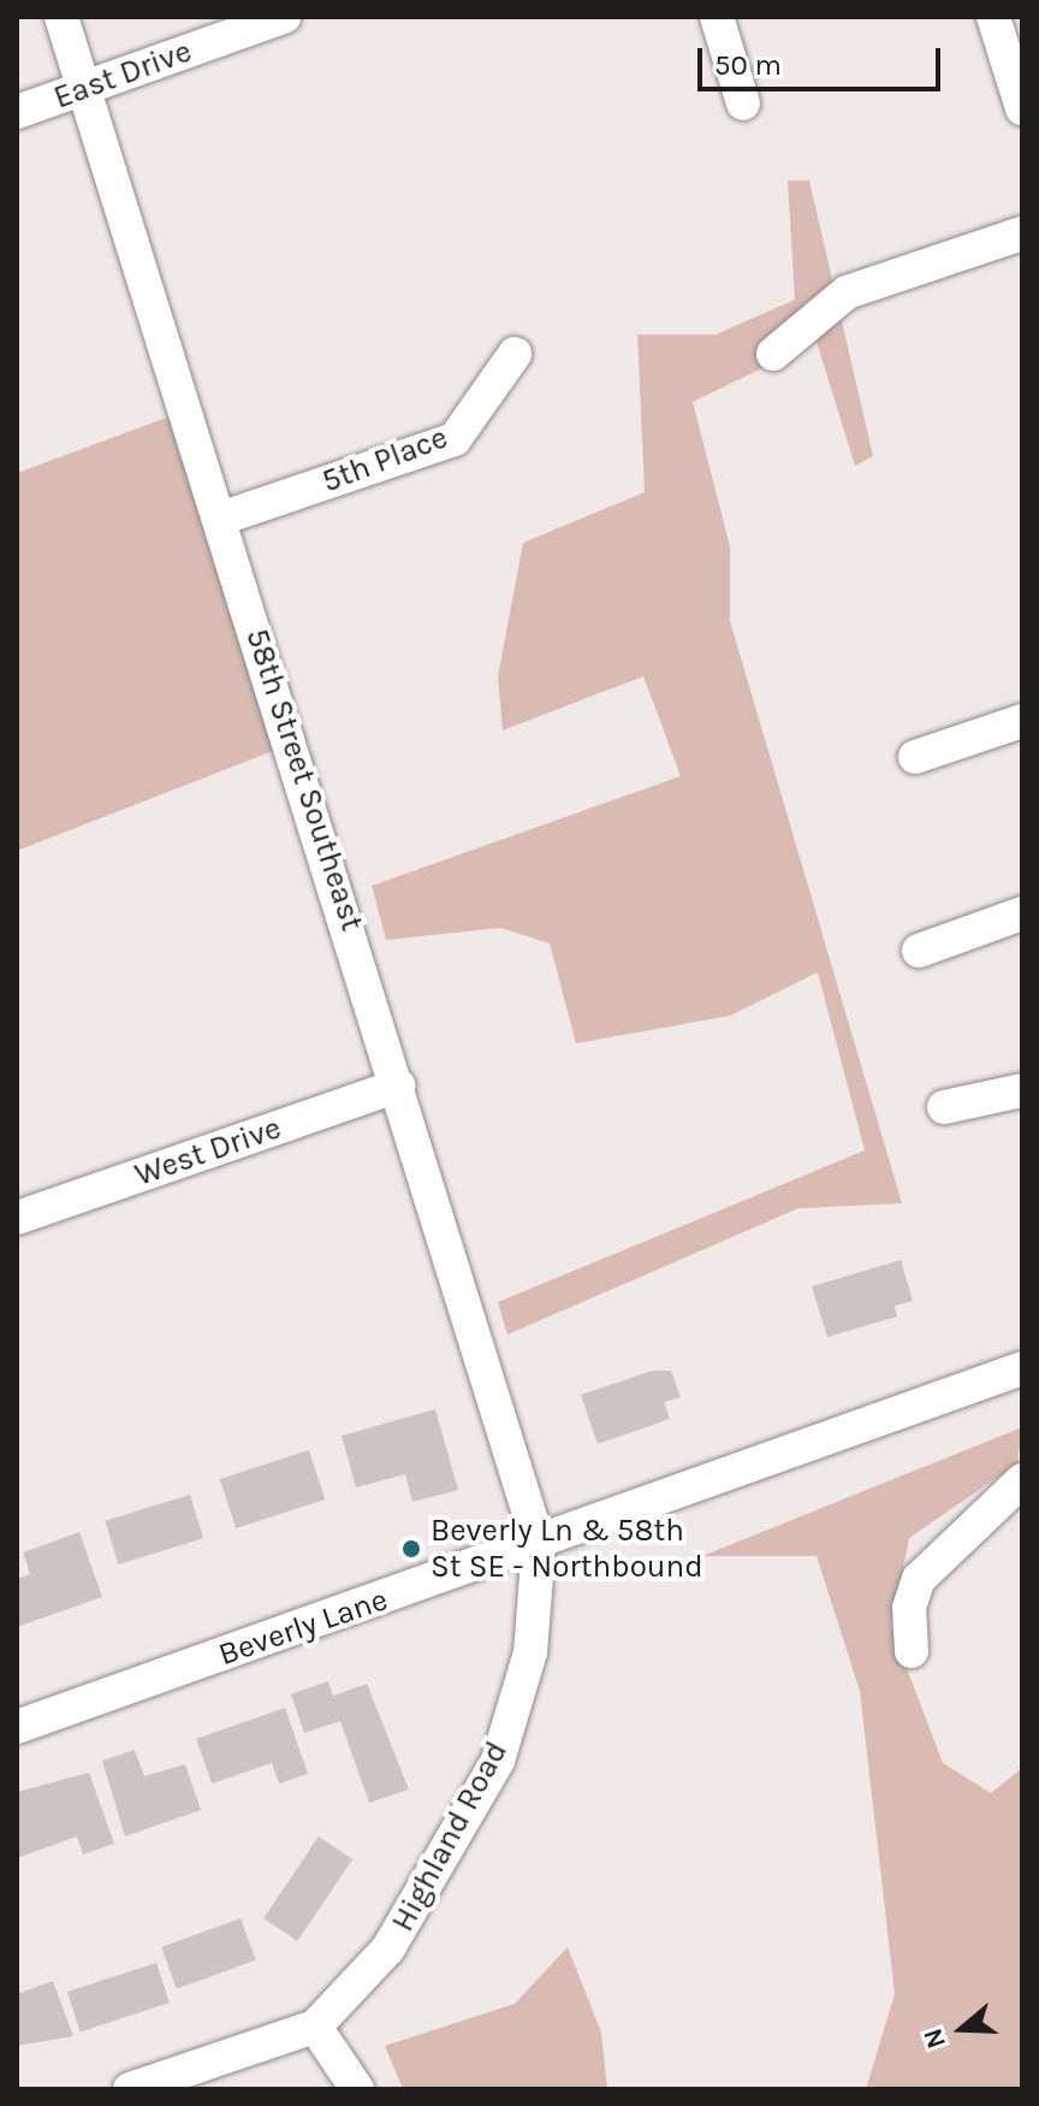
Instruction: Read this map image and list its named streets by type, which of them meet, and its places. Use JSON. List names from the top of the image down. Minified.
{"streets":{"street":["East Drive","5th Place","58th Street Southeast","West Drive","Beverly Lane","Highland Road"]},"crossings":[["East Drive","58th Street Southeast"],["5th Place","58th Street Southeast"],["58th Street Southeast","West Drive"],["58th Street Southeast","Beverly Lane"],["58th Street Southeast","Highland Road"],["Beverly Lane","Highland Road"]],"places":["Beverly Ln & 58th St SE - Northbound"],"scale_bar":"50 m","north":"left"}
